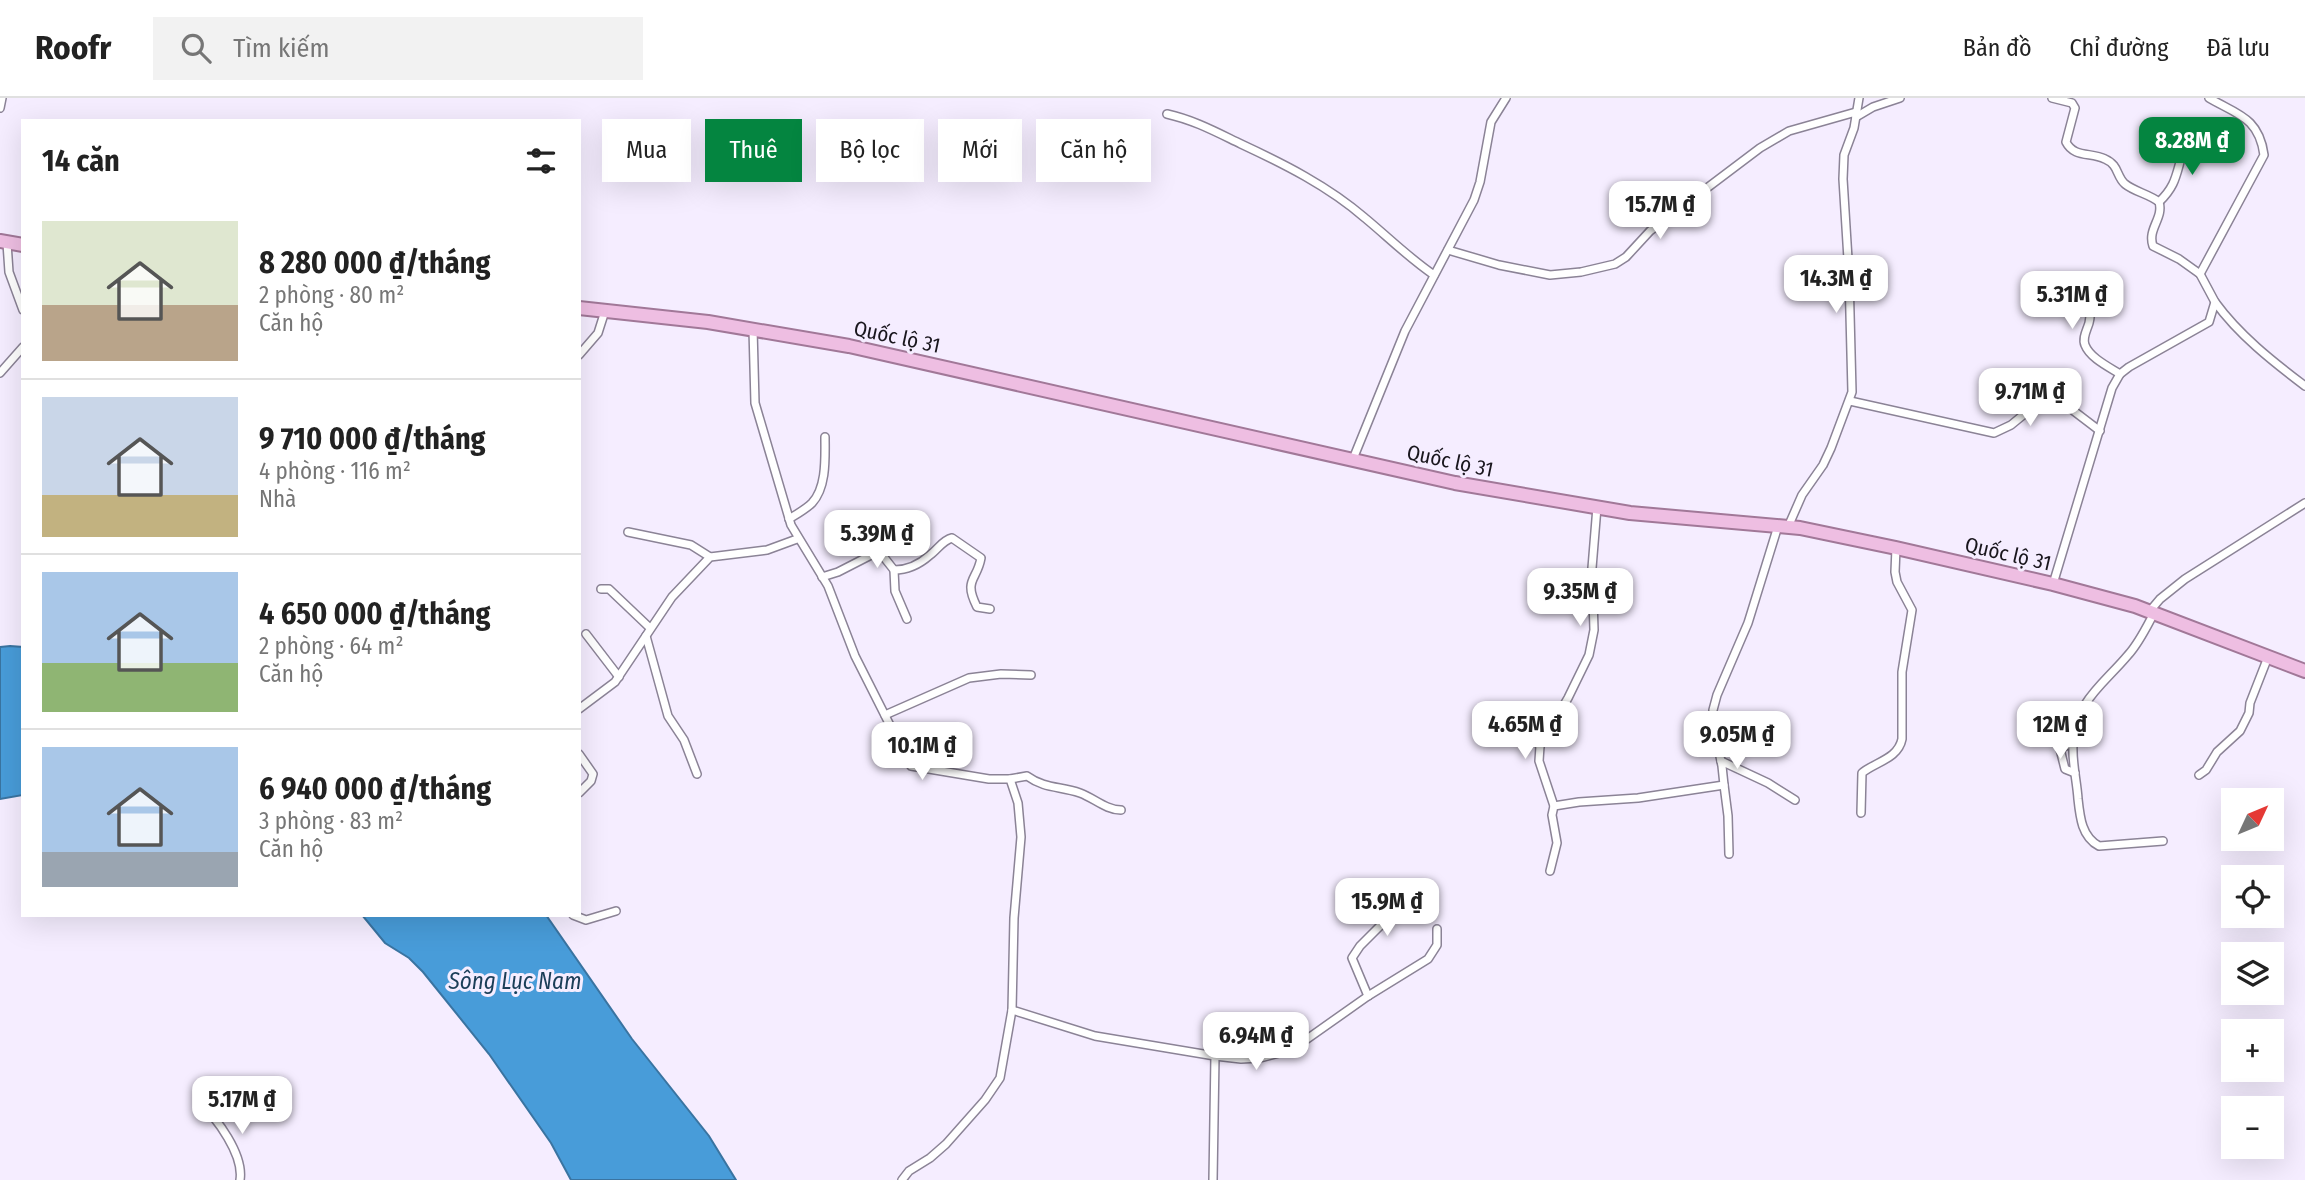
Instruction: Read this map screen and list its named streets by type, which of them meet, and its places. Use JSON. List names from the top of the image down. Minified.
{"streets":{"highway":["Quốc lộ 31"]},"water":["Sông Lục Nam"],"north":"top right","page":{"header":"Roofr","search":"Tìm kiếm","nav":["Bản đồ","Chỉ đường","Đã lưu"],"price":["8.28M ₫","15.7M ₫","14.3M ₫","5.31M ₫","9.71M ₫","5.39M ₫","9.35M ₫","4.65M ₫","12M ₫","9.05M ₫","10.1M ₫","15.9M ₫","6.94M ₫","5.17M ₫"],"chip":["Mua","Thuê","Bộ lọc","Mới","Căn hộ"],"heading":"14 căn","list":[{"name":"8 280 000 ₫/tháng","note":"2 phòng · 80 m² · Căn hộ"},{"name":"9 710 000 ₫/tháng","note":"4 phòng · 116 m² · Nhà"},{"name":"4 650 000 ₫/tháng","note":"2 phòng · 64 m² · Căn hộ"},{"name":"6 940 000 ₫/tháng","note":"3 phòng · 83 m² · Căn hộ"}],"map_buttons":["+","−"]}}
